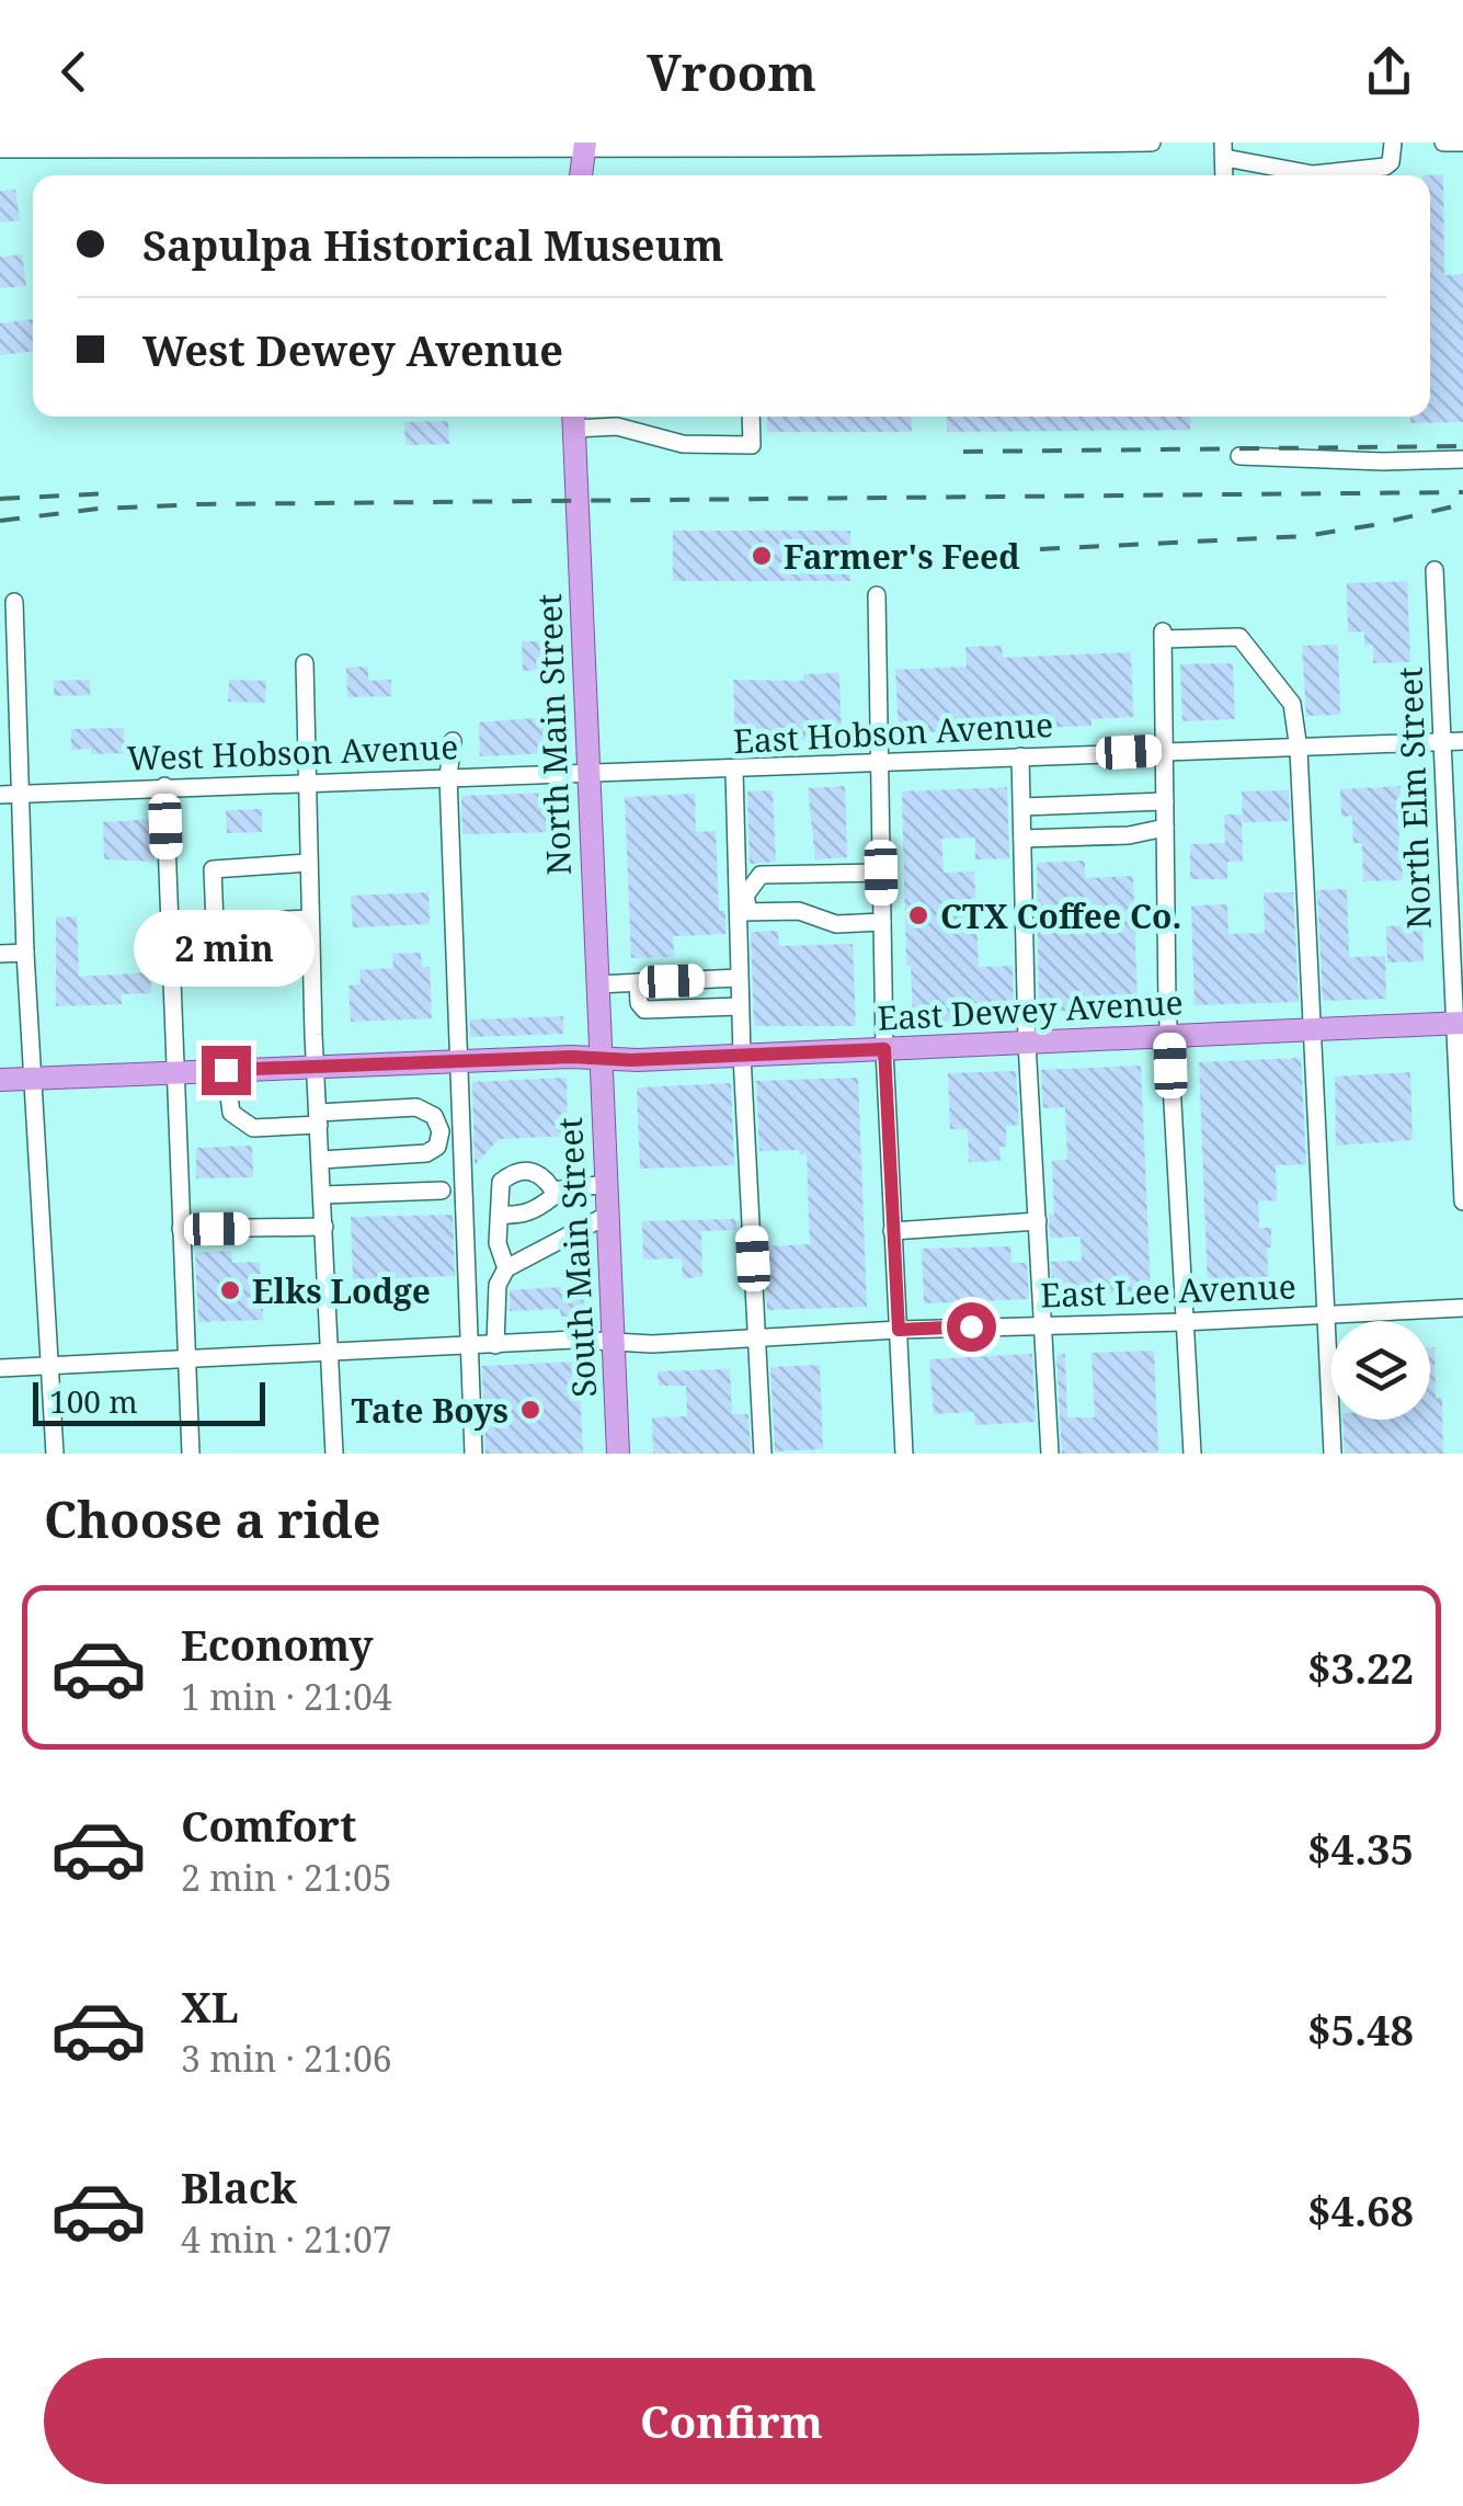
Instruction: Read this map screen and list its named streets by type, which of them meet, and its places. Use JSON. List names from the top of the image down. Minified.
{"streets":{"main road":["North Main Street","East Dewey Avenue","South Main Street"],"street":["East Hobson Avenue","West Hobson Avenue","North Elm Street","East Lee Avenue"]},"crossings":[["East Hobson Avenue","North Main Street"],["East Hobson Avenue","West Hobson Avenue"],["East Hobson Avenue","North Elm Street"],["North Main Street","West Hobson Avenue"],["North Main Street","East Dewey Avenue"],["North Main Street","South Main Street"],["North Elm Street","East Dewey Avenue"],["East Dewey Avenue","South Main Street"],["South Main Street","East Lee Avenue"]],"places":["Farmer's Feed","CTX Coffee Co.","Elks Lodge","Tate Boys"],"scale_bar":"100 m","page":{"header":"Vroom","banner":["Sapulpa Historical Museum","West Dewey Avenue"],"bubble":"2 min","scale":"100 m","heading":"Choose a ride","list":[{"name":"Economy","note":"1 min · 21:04","value":"$3.22"},{"name":"Comfort","note":"2 min · 21:05","value":"$4.35"},{"name":"XL","note":"3 min · 21:06","value":"$5.48"},{"name":"Black","note":"4 min · 21:07","value":"$4.68"}],"buttons":"Confirm"}}
